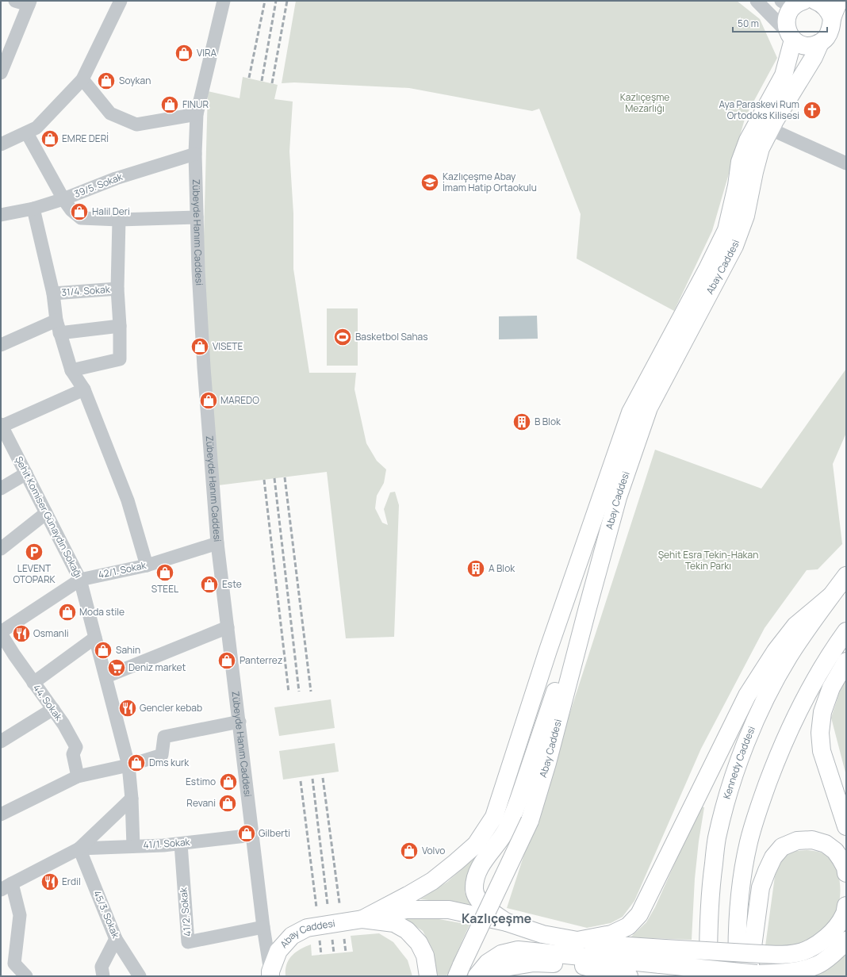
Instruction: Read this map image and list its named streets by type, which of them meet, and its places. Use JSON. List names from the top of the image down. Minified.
{"streets":{"main road":["Abay Caddesi","Kennedy Caddesi"],"street":["39/5. Sokak","Zübeyde Hanım Caddesi","31/4. Sokak","Şehit Komiser Günaydın Sokağı","42/1. Sokak","44. Sokak","41/1. Sokak","41/2. Sokak","45/3. Sokak"]},"crossings":[["39/5. Sokak","Zübeyde Hanım Caddesi"],["Zübeyde Hanım Caddesi","Abay Caddesi"],["Zübeyde Hanım Caddesi","42/1. Sokak"],["Zübeyde Hanım Caddesi","41/1. Sokak"],["Zübeyde Hanım Caddesi","41/2. Sokak"],["Şehit Komiser Günaydın Sokağı","42/1. Sokak"],["Şehit Komiser Günaydın Sokağı","41/1. Sokak"],["42/1. Sokak","44. Sokak"],["41/1. Sokak","41/2. Sokak"],["41/1. Sokak","45/3. Sokak"]],"districts":["Kazlıçeşme"],"parks":["Kazlıçeşme Mezarlığı","Şehit Esra Tekin-Hakan Tekin Parkı"],"places":{"shop":["VIRA","Soykan","FINUR","EMRE DERİ","Halil Deri","VISETE","MAREDO","STEEL","Este","Moda stile","Sahin","Panterrez","Dms kurk","Estimo","Revani","Gilberti","Volvo"],"church":["Aya Paraskevi Rum Ortodoks Kilisesi"],"school or university":["Kazlıçeşme Abay İmam Hatip Ortaokulu"],"sports":["Basketbol Sahas"],"building":["B Blok","A Blok"],"parking":["LEVENT OTOPARK"],"restaurant":["Osmanli","Gencler kebab","Erdil"],"supermarket":["Deniz market"]},"scale_bar":"50 m"}
